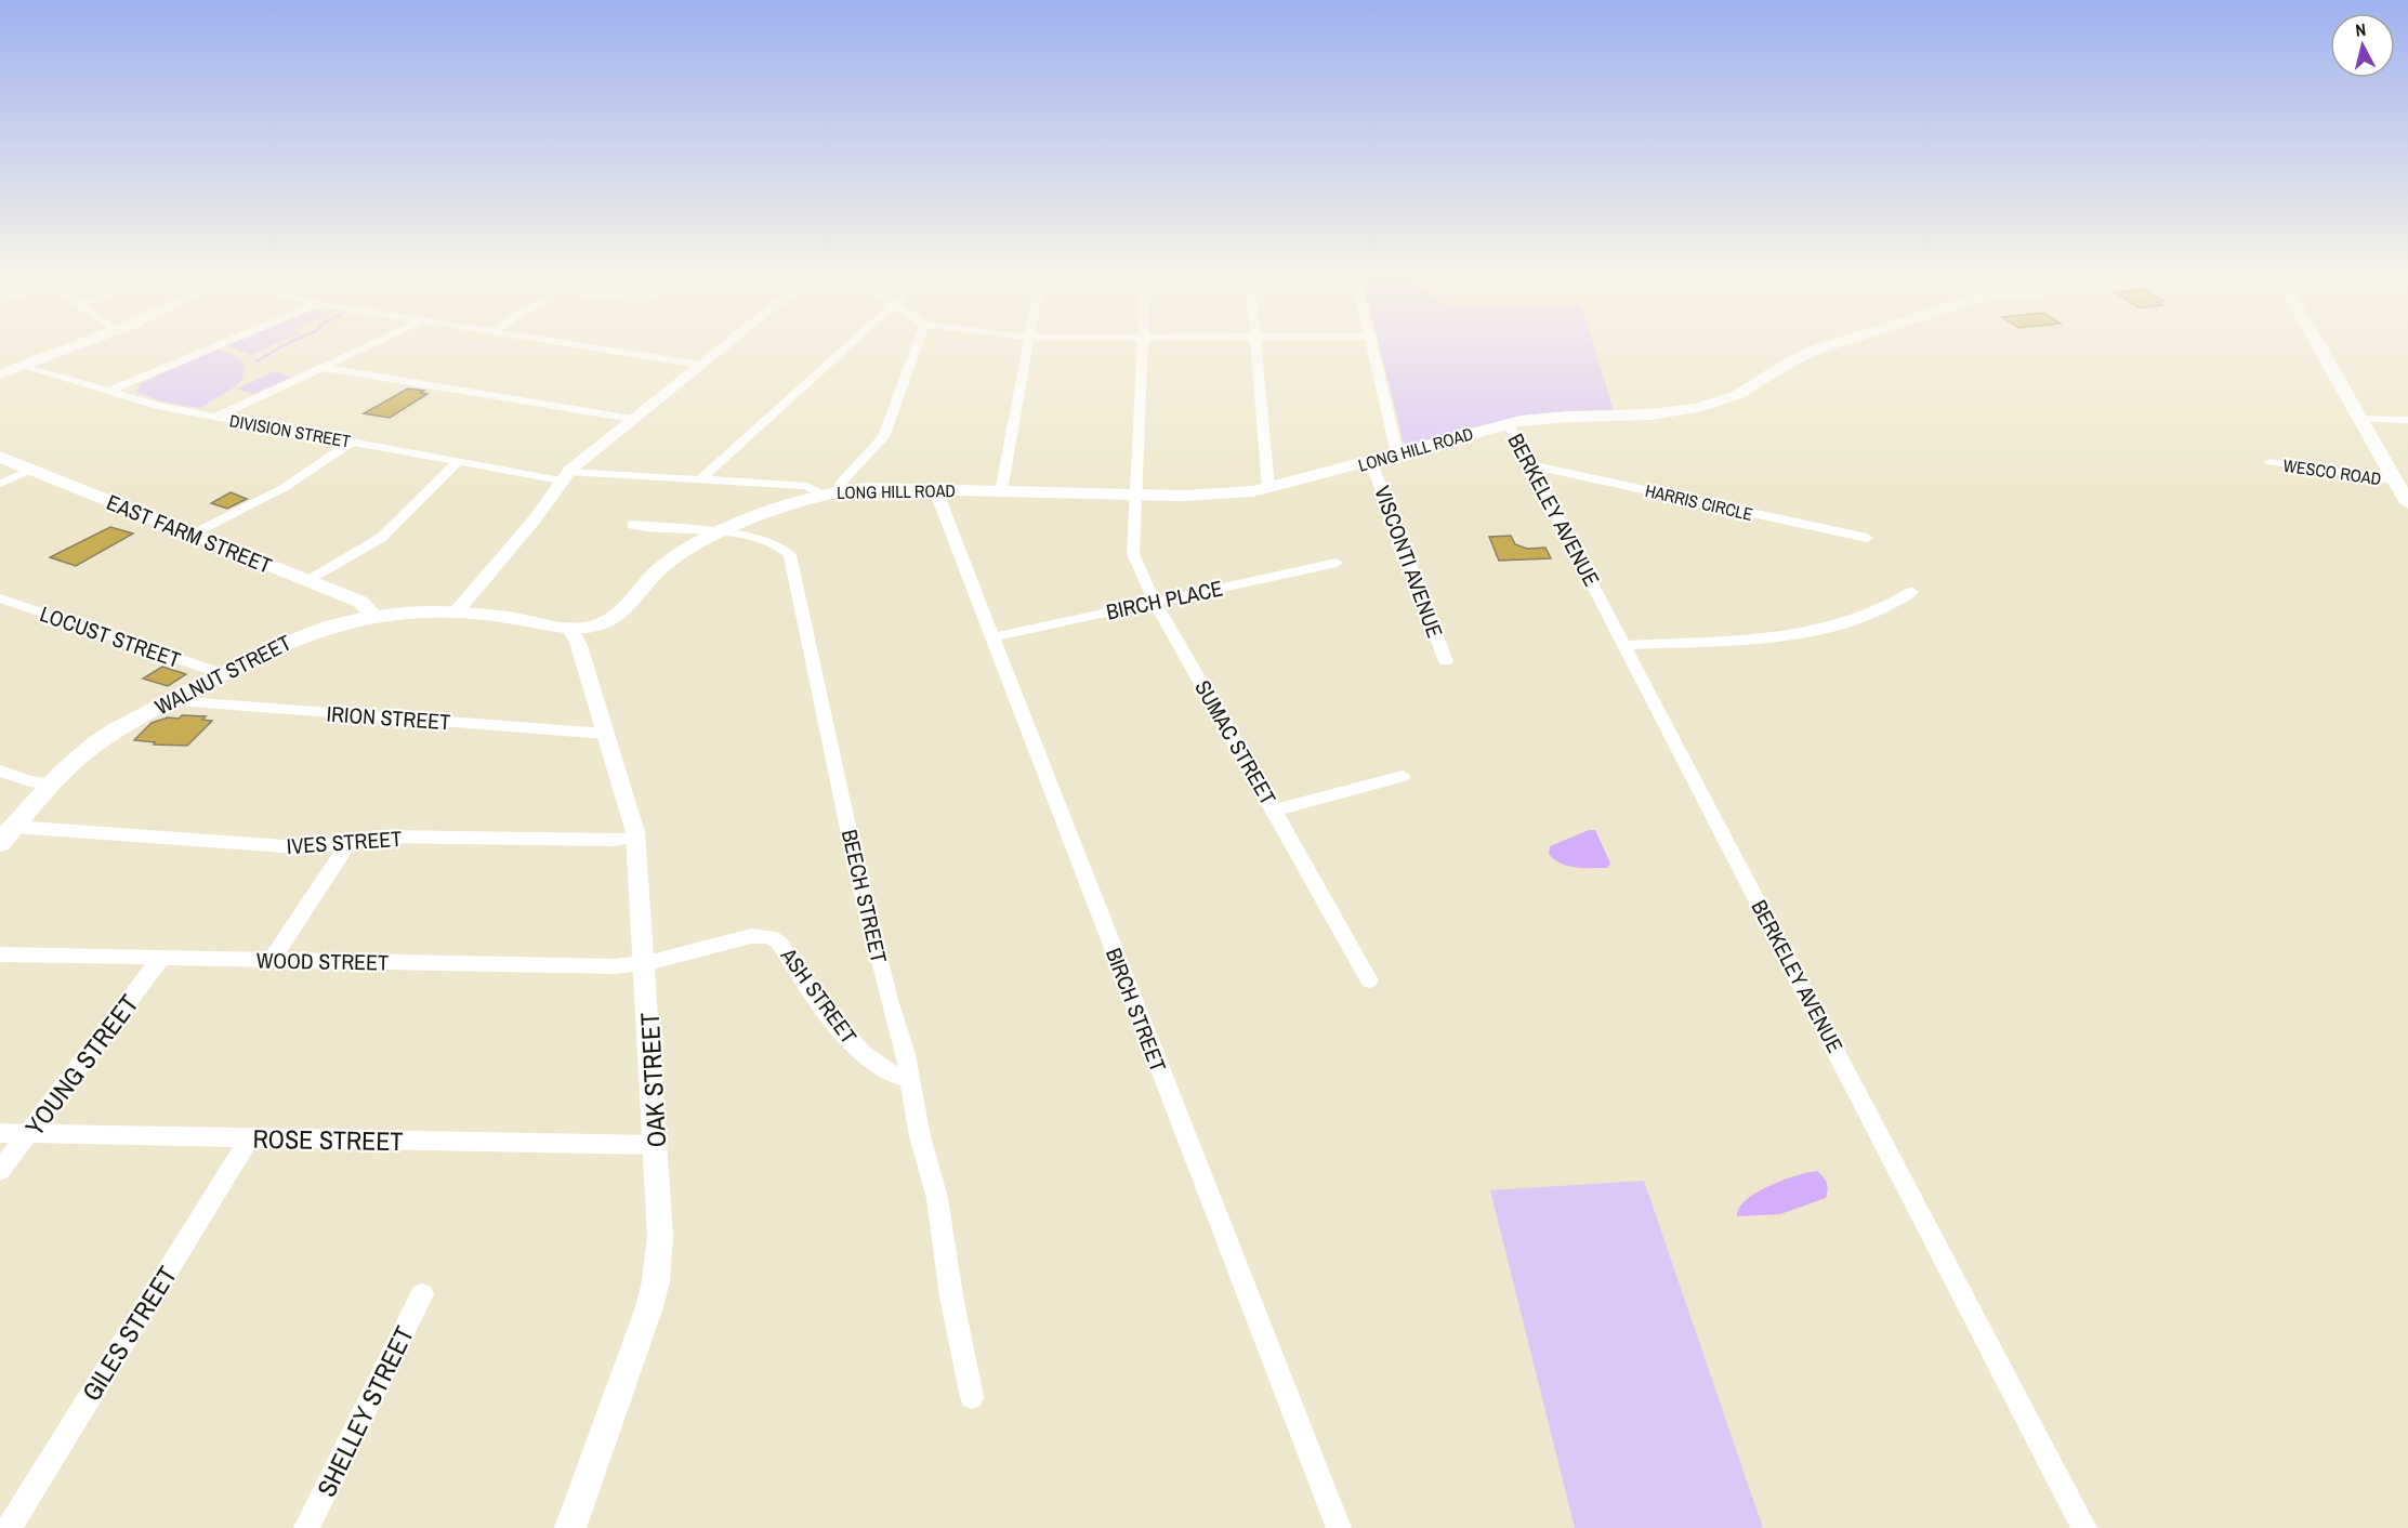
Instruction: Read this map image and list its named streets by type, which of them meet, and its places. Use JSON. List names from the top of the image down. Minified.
{"streets":{"main road":["LONG HILL ROAD","EAST FARM STREET","WALNUT STREET"],"street":["DIVISION STREET","WESCO ROAD","HARRIS CIRCLE","BERKELEY AVENUE","VISCONTI AVENUE","BIRCH PLACE","LOCUST STREET","IRION STREET","SUMAC STREET","IVES STREET","BEECH STREET","WOOD STREET","ASH STREET","BIRCH STREET","YOUNG STREET","OAK STREET","ROSE STREET","GILES STREET","SHELLEY STREET"]},"crossings":[["DIVISION STREET","LONG HILL ROAD"],["LONG HILL ROAD","BERKELEY AVENUE"],["LONG HILL ROAD","VISCONTI AVENUE"],["LONG HILL ROAD","WALNUT STREET"],["LONG HILL ROAD","SUMAC STREET"],["LONG HILL ROAD","BEECH STREET"],["LONG HILL ROAD","BIRCH STREET"],["LONG HILL ROAD","OAK STREET"],["HARRIS CIRCLE","BERKELEY AVENUE"],["EAST FARM STREET","WALNUT STREET"],["BIRCH PLACE","SUMAC STREET"],["BIRCH PLACE","BIRCH STREET"],["LOCUST STREET","WALNUT STREET"],["WALNUT STREET","IRION STREET"],["WALNUT STREET","IVES STREET"],["WALNUT STREET","OAK STREET"],["IRION STREET","OAK STREET"],["IVES STREET","OAK STREET"],["BEECH STREET","ASH STREET"],["WOOD STREET","ASH STREET"],["WOOD STREET","YOUNG STREET"],["WOOD STREET","OAK STREET"],["ASH STREET","OAK STREET"],["YOUNG STREET","ROSE STREET"],["OAK STREET","ROSE STREET"],["ROSE STREET","GILES STREET"]],"north":"top"}
